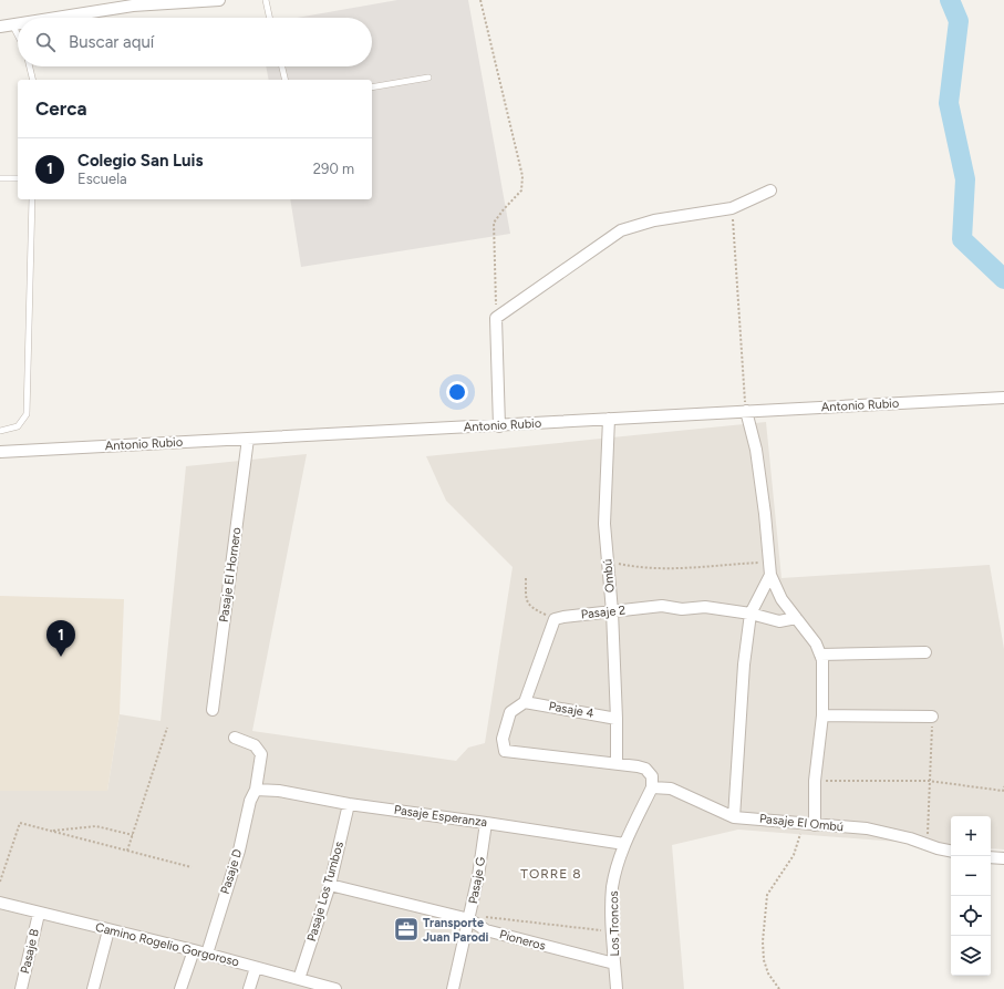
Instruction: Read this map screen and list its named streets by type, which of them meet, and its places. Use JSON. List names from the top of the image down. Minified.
{"streets":{"street":["Antonio Rubio","Pasaje El Hornero","Ombú","Pasaje 2","Pasaje 4","Pasaje Esperanza","Pasaje El Ombú","Pasaje D","Pasaje G","Pasaje Los Tumbos","Los Troncos","Pioneros","Camino Rogelio Gorgoroso","Pasaje B"]},"crossings":[["Antonio Rubio","Pasaje El Hornero"],["Antonio Rubio","Ombú"],["Ombú","Pasaje 2"],["Ombú","Pasaje 4"],["Pasaje Esperanza","Pasaje D"],["Pasaje Esperanza","Pasaje G"],["Pasaje Esperanza","Pasaje Los Tumbos"],["Pasaje Esperanza","Los Troncos"],["Pasaje El Ombú","Los Troncos"],["Pasaje D","Camino Rogelio Gorgoroso"],["Pasaje G","Pioneros"],["Pasaje Los Tumbos","Pioneros"],["Pasaje Los Tumbos","Camino Rogelio Gorgoroso"],["Los Troncos","Pioneros"],["Camino Rogelio Gorgoroso","Pasaje B"]],"districts":["TORRE 8"],"places":{"office":["Transporte Juan Parodi"]},"page":{"search":"Buscar aquí","heading":"Cerca","list":[{"mark":"1","name":"Colegio San Luis","note":"Escuela","value":"290 m"}],"pins":"1","map_buttons":["+","−"]}}
